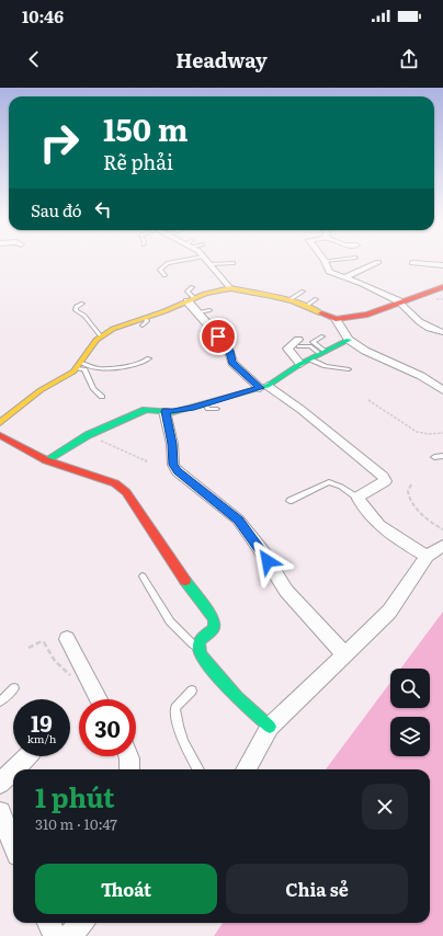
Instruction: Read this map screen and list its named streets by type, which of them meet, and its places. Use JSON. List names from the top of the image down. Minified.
{"page":{"status":"10:46","header":"Headway","turn":["150 m","Rẽ phải"],"then":"Sau đó","speed":"19 km/h","limit":"30","heading":["1 phút","310 m · 10:47"],"buttons":["Thoát","Chia sẻ"]}}
